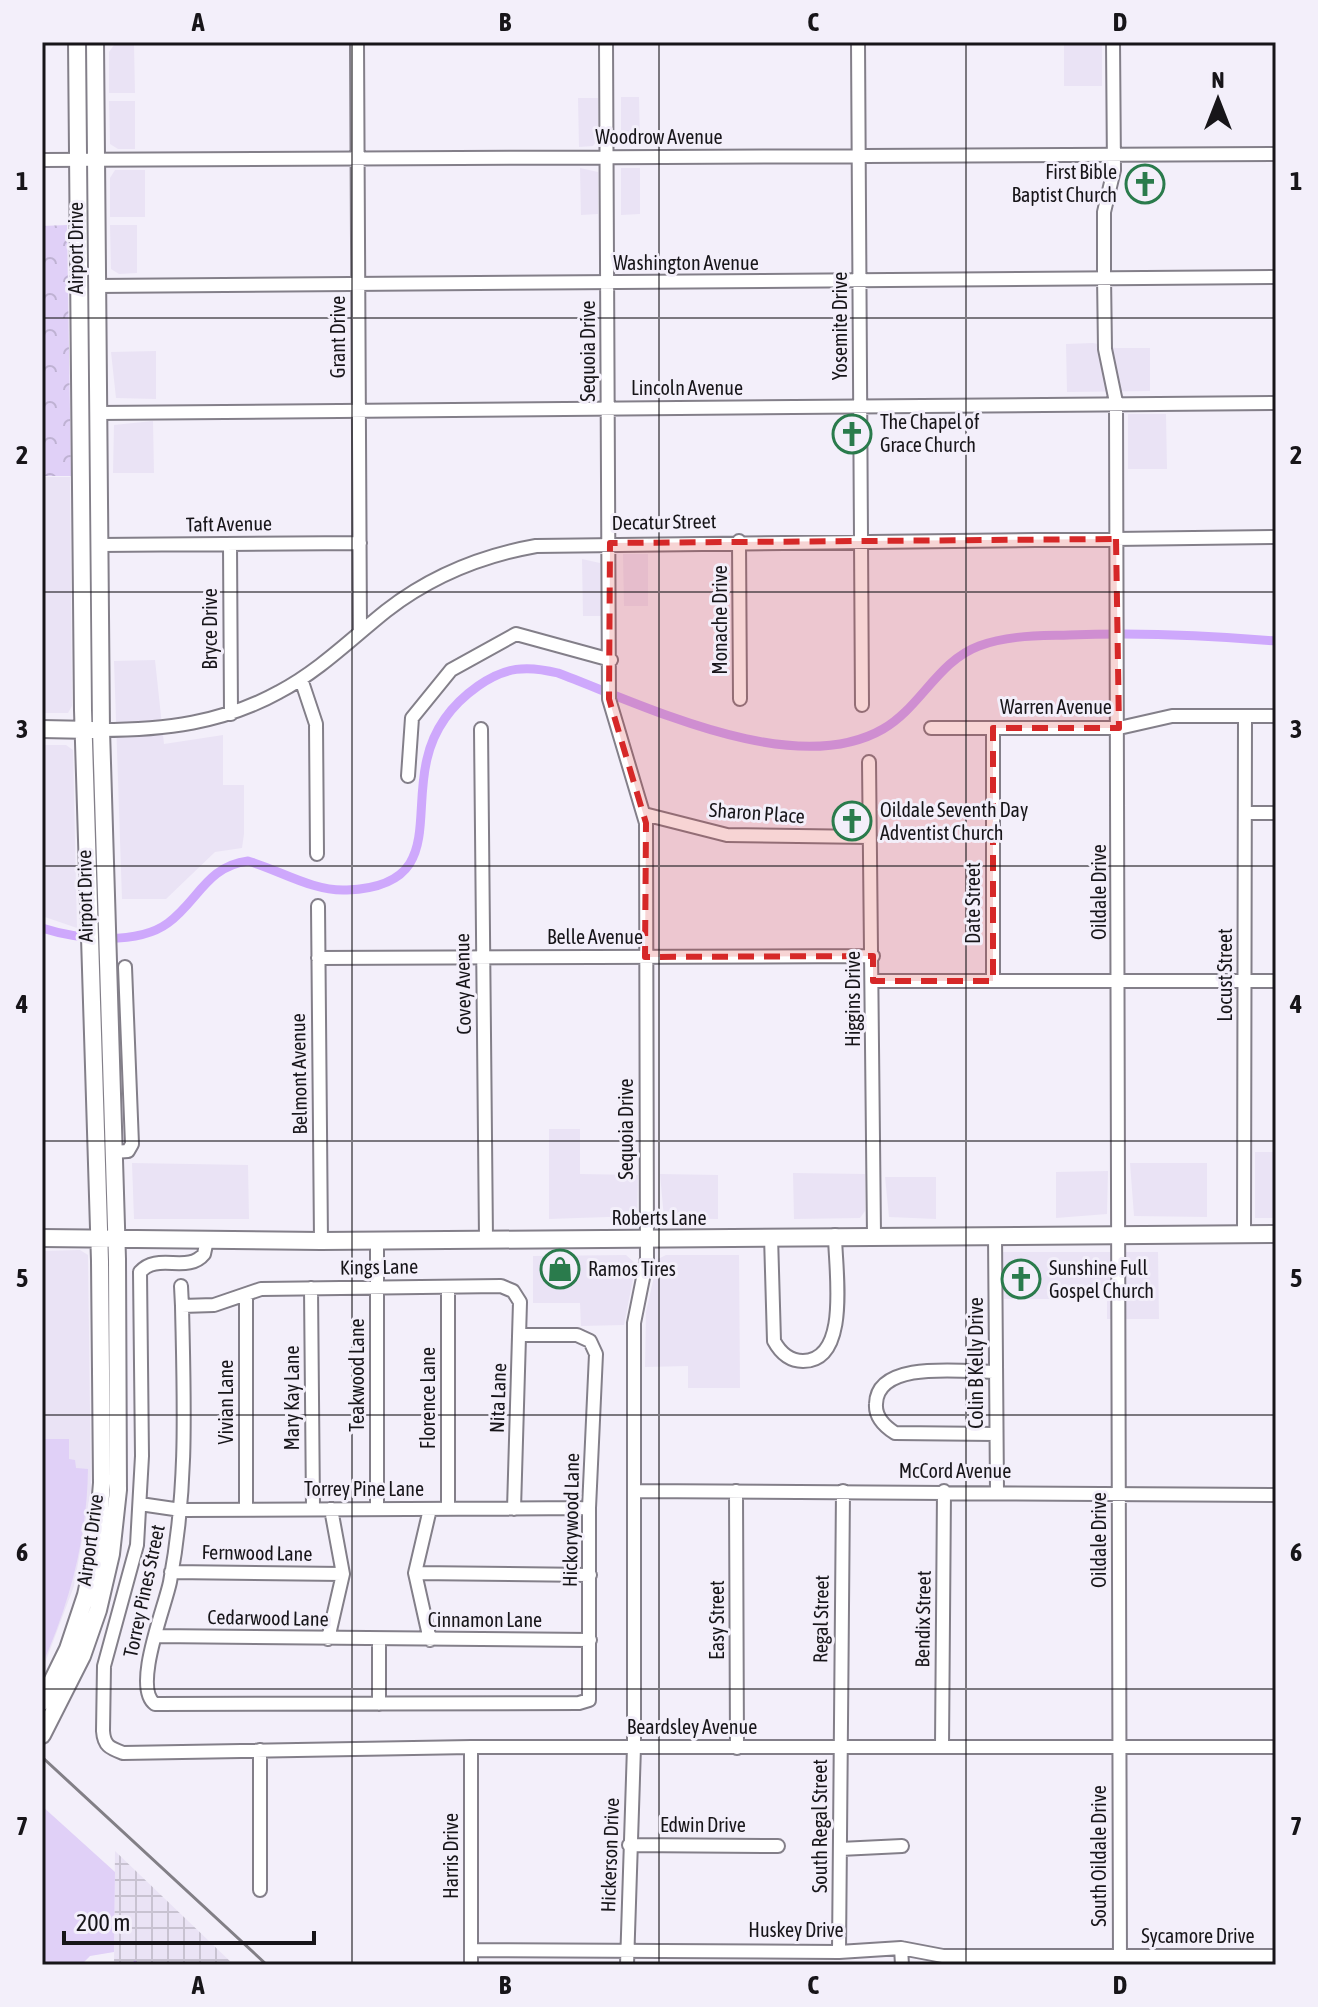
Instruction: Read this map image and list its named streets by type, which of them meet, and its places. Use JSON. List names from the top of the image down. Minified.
{"streets":{"main road":["Airport Drive","Roberts Lane"],"street":["Woodrow Avenue","Washington Avenue","Yosemite Drive","Grant Drive","Sequoia Drive","Lincoln Avenue","Decatur Street","Taft Avenue","Monache Drive","Bryce Drive","Warren Avenue","Sharon Place","Oildale Drive","Date Street","Belle Avenue","Locust Street","Covey Avenue","Higgins Drive","Belmont Avenue","Kings Lane","Colin B Kelly Drive","Teakwood Lane","Mary Kay Lane","Florence Lane","Nita Lane","Vivian Lane","McCord Avenue","Torrey Pine Lane","Hickorywood Lane","Fernwood Lane","Torrey Pines Street","Cedarwood Lane","Regal Street","Bendix Street","Cinnamon Lane","Easy Street","Beardsley Avenue","Edwin Drive","South Regal Street","Hickerson Drive","Harris Drive","South Oildale Drive","Huskey Drive","Sycamore Drive"]},"crossings":[["Woodrow Avenue","Airport Drive"],["Woodrow Avenue","Yosemite Drive"],["Woodrow Avenue","Grant Drive"],["Woodrow Avenue","Sequoia Drive"],["Woodrow Avenue","Oildale Drive"],["Airport Drive","Washington Avenue"],["Airport Drive","Lincoln Avenue"],["Airport Drive","Decatur Street"],["Airport Drive","Taft Avenue"],["Airport Drive","Roberts Lane"],["Washington Avenue","Yosemite Drive"],["Washington Avenue","Grant Drive"],["Washington Avenue","Sequoia Drive"],["Washington Avenue","Oildale Drive"],["Yosemite Drive","Lincoln Avenue"],["Yosemite Drive","Decatur Street"],["Grant Drive","Lincoln Avenue"],["Grant Drive","Decatur Street"],["Grant Drive","Taft Avenue"],["Sequoia Drive","Lincoln Avenue"],["Sequoia Drive","Decatur Street"],["Sequoia Drive","Sharon Place"],["Sequoia Drive","Belle Avenue"],["Sequoia Drive","Roberts Lane"],["Sequoia Drive","McCord Avenue"],["Sequoia Drive","Beardsley Avenue"],["Sequoia Drive","Hickerson Drive"],["Lincoln Avenue","Oildale Drive"],["Decatur Street","Monache Drive"],["Decatur Street","Bryce Drive"],["Decatur Street","Oildale Drive"],["Taft Avenue","Bryce Drive"],["Warren Avenue","Oildale Drive"],["Warren Avenue","Date Street"],["Warren Avenue","Locust Street"],["Sharon Place","Higgins Drive"],["Oildale Drive","Roberts Lane"],["Oildale Drive","McCord Avenue"],["Oildale Drive","Beardsley Avenue"],["Oildale Drive","South Oildale Drive"],["Belle Avenue","Covey Avenue"],["Belle Avenue","Higgins Drive"],["Belle Avenue","Belmont Avenue"],["Locust Street","Roberts Lane"],["Covey Avenue","Roberts Lane"],["Higgins Drive","Roberts Lane"],["Belmont Avenue","Roberts Lane"],["Roberts Lane","Colin B Kelly Drive"],["Roberts Lane","Teakwood Lane"],["Kings Lane","Teakwood Lane"],["Kings Lane","Mary Kay Lane"],["Kings Lane","Florence Lane"],["Kings Lane","Nita Lane"],["Kings Lane","Vivian Lane"],["Colin B Kelly Drive","McCord Avenue"],["Teakwood Lane","Torrey Pine Lane"],["Mary Kay Lane","Torrey Pine Lane"],["Florence Lane","Torrey Pine Lane"],["Nita Lane","Torrey Pine Lane"],["Nita Lane","Hickorywood Lane"],["Vivian Lane","Torrey Pine Lane"],["McCord Avenue","Regal Street"],["McCord Avenue","Bendix Street"],["McCord Avenue","Easy Street"],["Torrey Pine Lane","Hickorywood Lane"],["Torrey Pine Lane","Torrey Pines Street"],["Torrey Pine Lane","Beardsley Avenue"],["Hickorywood Lane","Torrey Pines Street"],["Hickorywood Lane","Cinnamon Lane"],["Fernwood Lane","Torrey Pines Street"],["Torrey Pines Street","Cedarwood Lane"],["Cedarwood Lane","Cinnamon Lane"],["Regal Street","Beardsley Avenue"],["Regal Street","South Regal Street"],["Bendix Street","Beardsley Avenue"],["Easy Street","Beardsley Avenue"],["Beardsley Avenue","South Regal Street"],["Beardsley Avenue","Hickerson Drive"],["Beardsley Avenue","Harris Drive"],["Beardsley Avenue","South Oildale Drive"],["Edwin Drive","Hickerson Drive"],["South Regal Street","Huskey Drive"],["Hickerson Drive","Huskey Drive"],["Harris Drive","Huskey Drive"],["South Oildale Drive","Huskey Drive"],["South Oildale Drive","Sycamore Drive"],["Huskey Drive","Sycamore Drive"]],"places":{"church":["First Bible Baptist Church","The Chapel of Grace Church","Oildale Seventh Day Adventist Church","Sunshine Full Gospel Church"],"shop":["Ramos Tires"]},"scale_bar":"200 m","north":"top","grid":{"columns":["A","B","C","D"],"rows":["1","2","3","4","5","6","7"]}}
